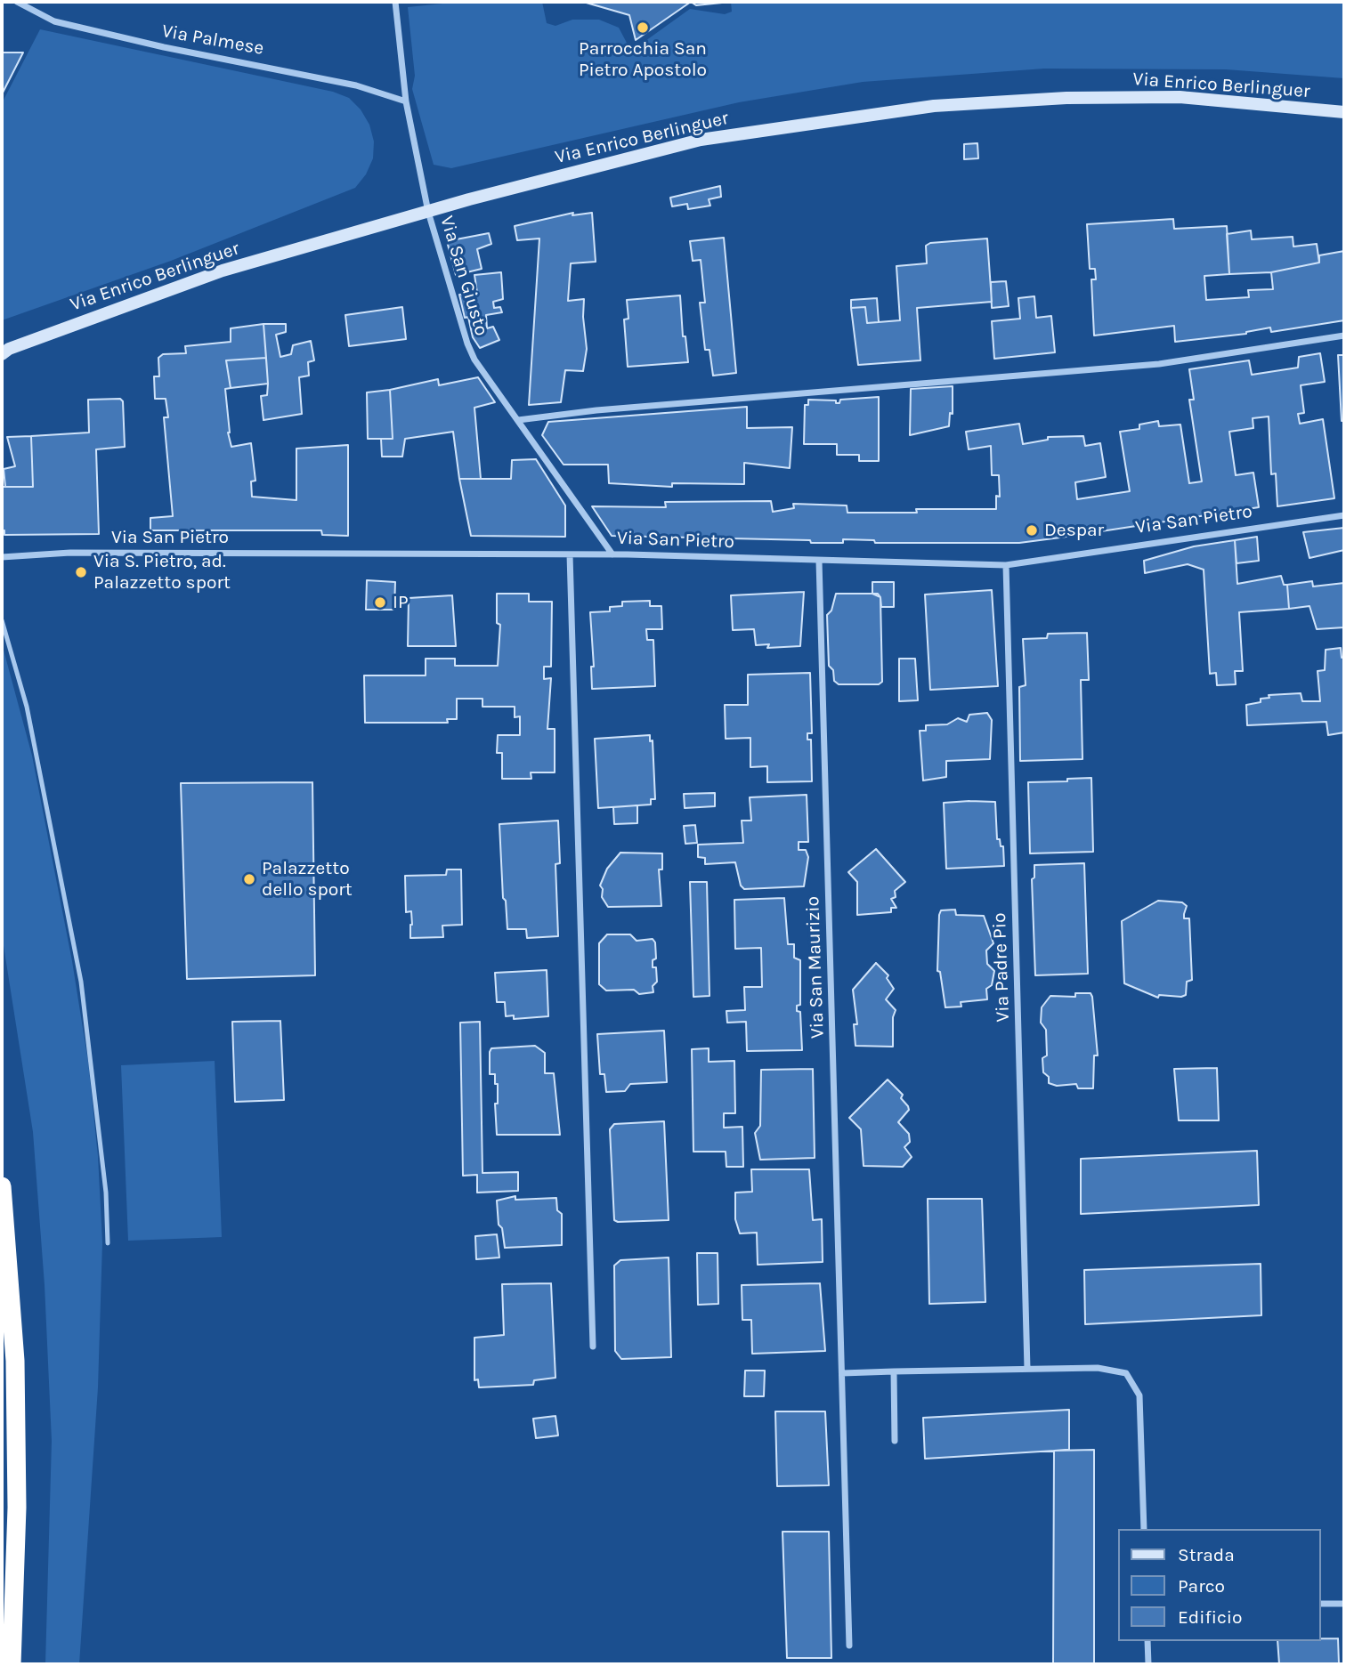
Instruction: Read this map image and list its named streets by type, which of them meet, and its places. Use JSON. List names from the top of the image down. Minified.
{"streets":{"main road":["Via Enrico Berlinguer"],"street":["Via Palmese","Via San Giusto","Via San Pietro","Via San Maurizio","Via Padre Pio"]},"crossings":[["Via Palmese","Via San Giusto"],["Via Enrico Berlinguer","Via San Giusto"],["Via San Giusto","Via San Pietro"],["Via San Pietro","Via San Maurizio"],["Via San Pietro","Via Padre Pio"]],"places":["Parrocchia San Pietro Apostolo","Despar","Via S. Pietro, ad. Palazzetto sport","IP","Palazzetto dello sport"],"legend":["Strada","Parco","Edificio"]}
